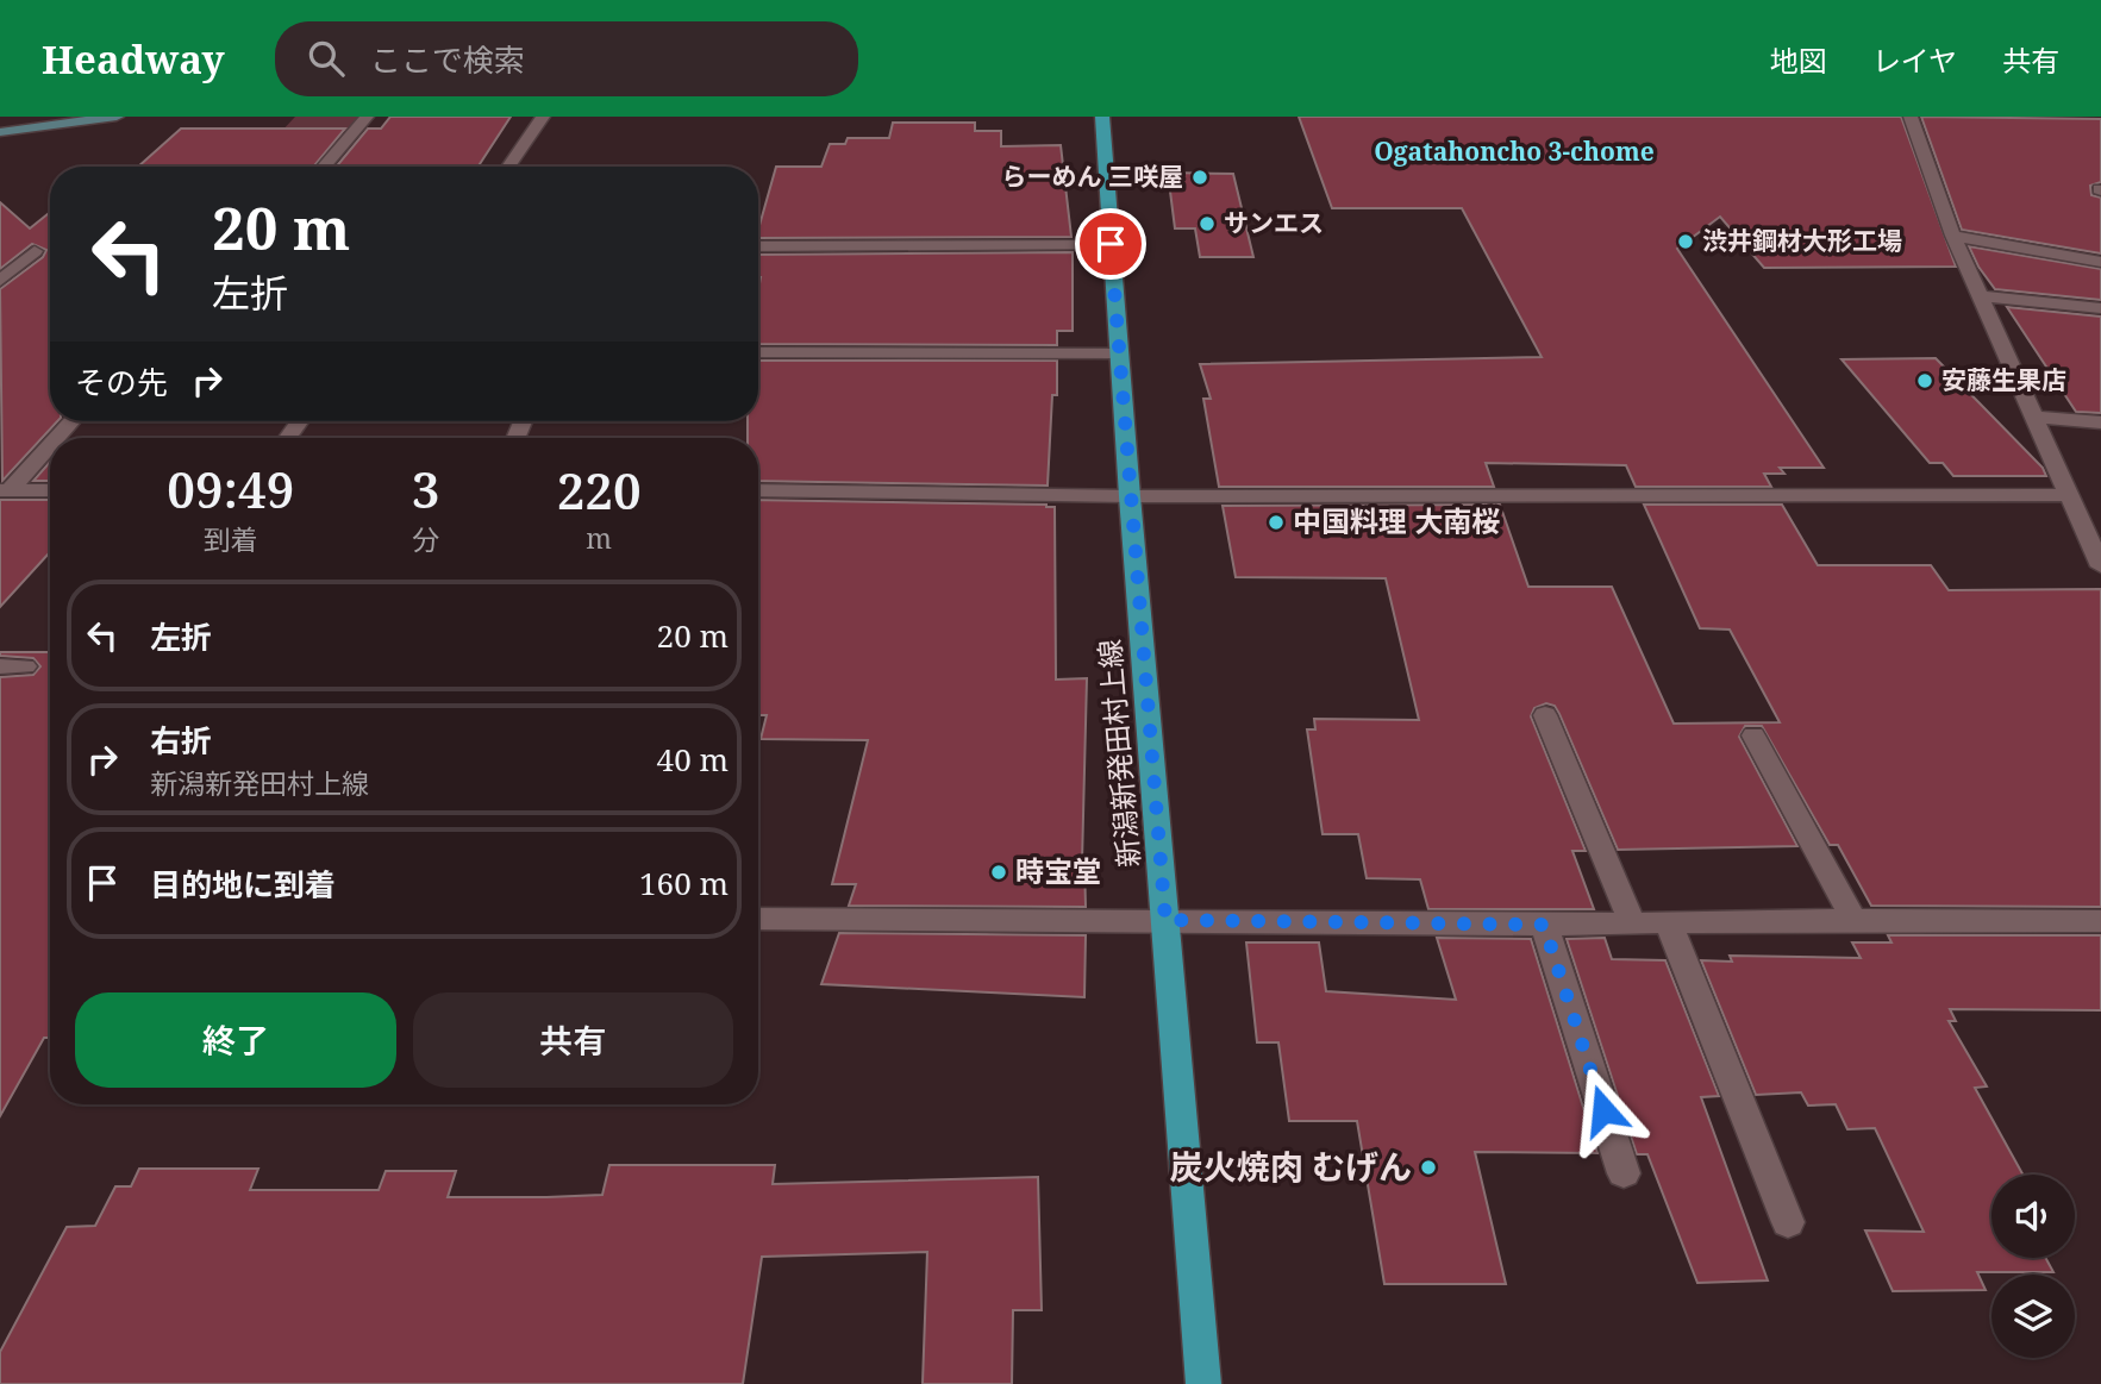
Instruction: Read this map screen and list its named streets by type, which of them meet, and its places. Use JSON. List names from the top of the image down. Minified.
{"streets":{"main road":["新潟新発田村上線"]},"districts":["Ogatahoncho 3-chome"],"places":["らーめん 三咲屋","サンエス","渋井鋼材大形工場","安藤生果店","中国料理 大南桜","時宝堂","炭火焼肉 むげん"],"page":{"header":"Headway","search":"ここで検索","nav":["地図","レイヤ","共有"],"turn":["20 m","左折"],"then":"その先","eta":["09:49","到着","3","分","220","m"],"list":[{"name":"左折","value":"20 m"},{"name":"右折","note":"新潟新発田村上線","value":"40 m"},{"name":"目的地に到着","value":"160 m"}],"buttons":["終了","共有"]}}
